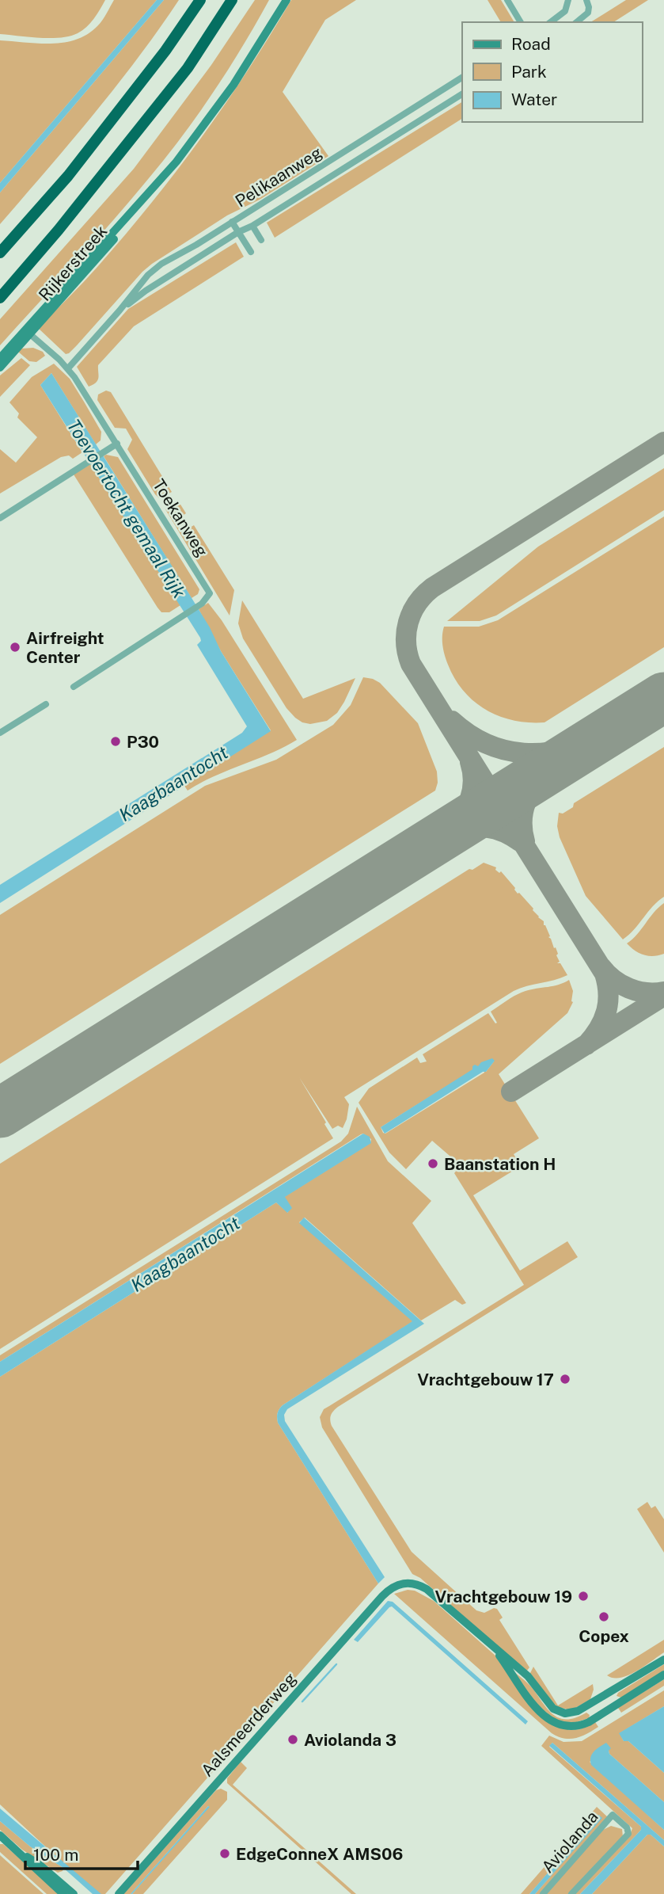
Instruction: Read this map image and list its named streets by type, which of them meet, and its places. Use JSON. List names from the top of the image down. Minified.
{"streets":{"street":["Pelikaanweg","Rijkerstreek","Toekanweg","Aalsmeerderweg","Aviolanda"]},"crossings":[["Pelikaanweg","Toekanweg"],["Rijkerstreek","Toekanweg"]],"water":["Toevoertocht gemaal Rijk","Kaagbaantocht"],"places":["Airfreight Center","P30","Baanstation H","Vrachtgebouw 17","Vrachtgebouw 19","Copex","Aviolanda 3","EdgeConneX AMS06"],"legend":["Road","Park","Water"],"scale_bar":"100 m"}
